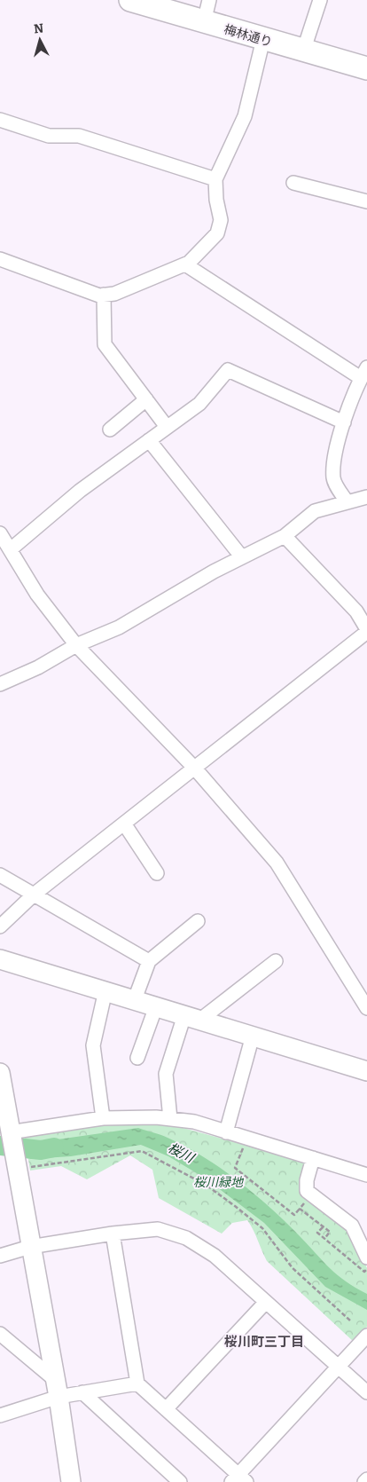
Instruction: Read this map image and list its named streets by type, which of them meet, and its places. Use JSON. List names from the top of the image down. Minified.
{"streets":{"main road":["梅林通り"]},"districts":["桜川町三丁目"],"water":["桜川"],"parks":["桜川緑地"],"north":"top"}
